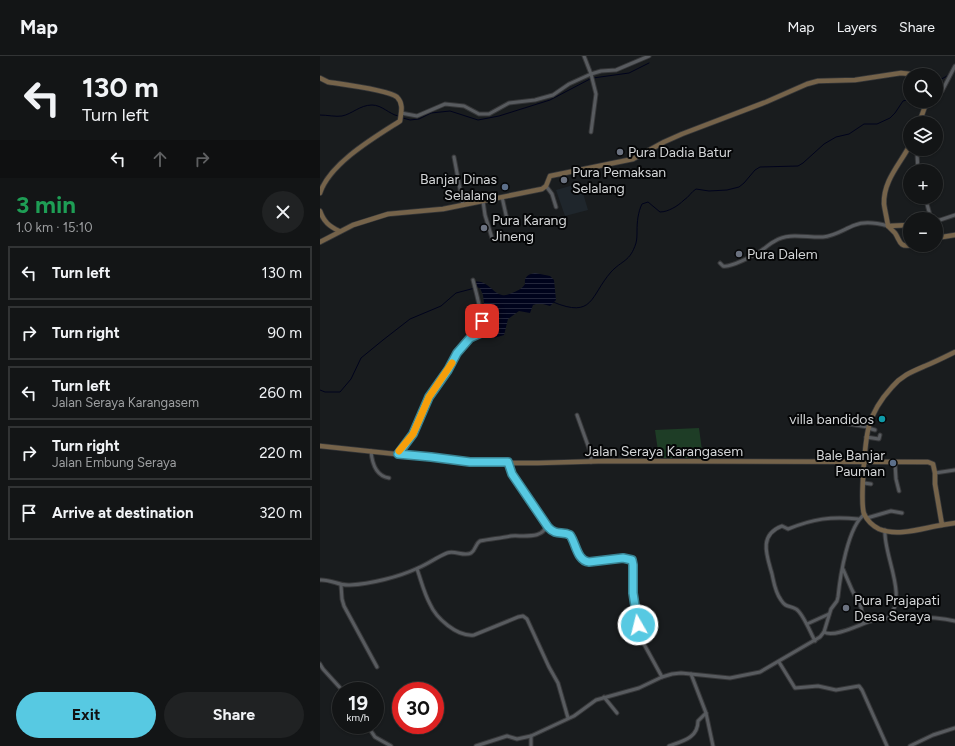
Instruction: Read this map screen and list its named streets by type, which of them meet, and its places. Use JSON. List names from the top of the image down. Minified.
{"streets":{"street":["Jalan Seraya Karangasem"]},"places":["Pura Dadia Batur","Pura Pemaksan Selalang","Banjar Dinas Selalang","Pura Karang Jineng","Pura Dalem","villa bandidos","Bale Banjar Pauman","Pura Prajapati Desa Seraya"],"page":{"header":"Map","nav":["Map","Layers","Share"],"turn":["130 m","Turn left"],"map_buttons":["+","−"],"heading":["3 min","1.0 km · 15:10"],"list":[{"name":"Turn left","value":"130 m"},{"name":"Turn right","value":"90 m"},{"name":"Turn left","note":"Jalan Seraya Karangasem","value":"260 m"},{"name":"Turn right","note":"Jalan Embung Seraya","value":"220 m"},{"name":"Arrive at destination","value":"320 m"}],"speed":"19 km/h","limit":"30","buttons":["Exit","Share"]}}
